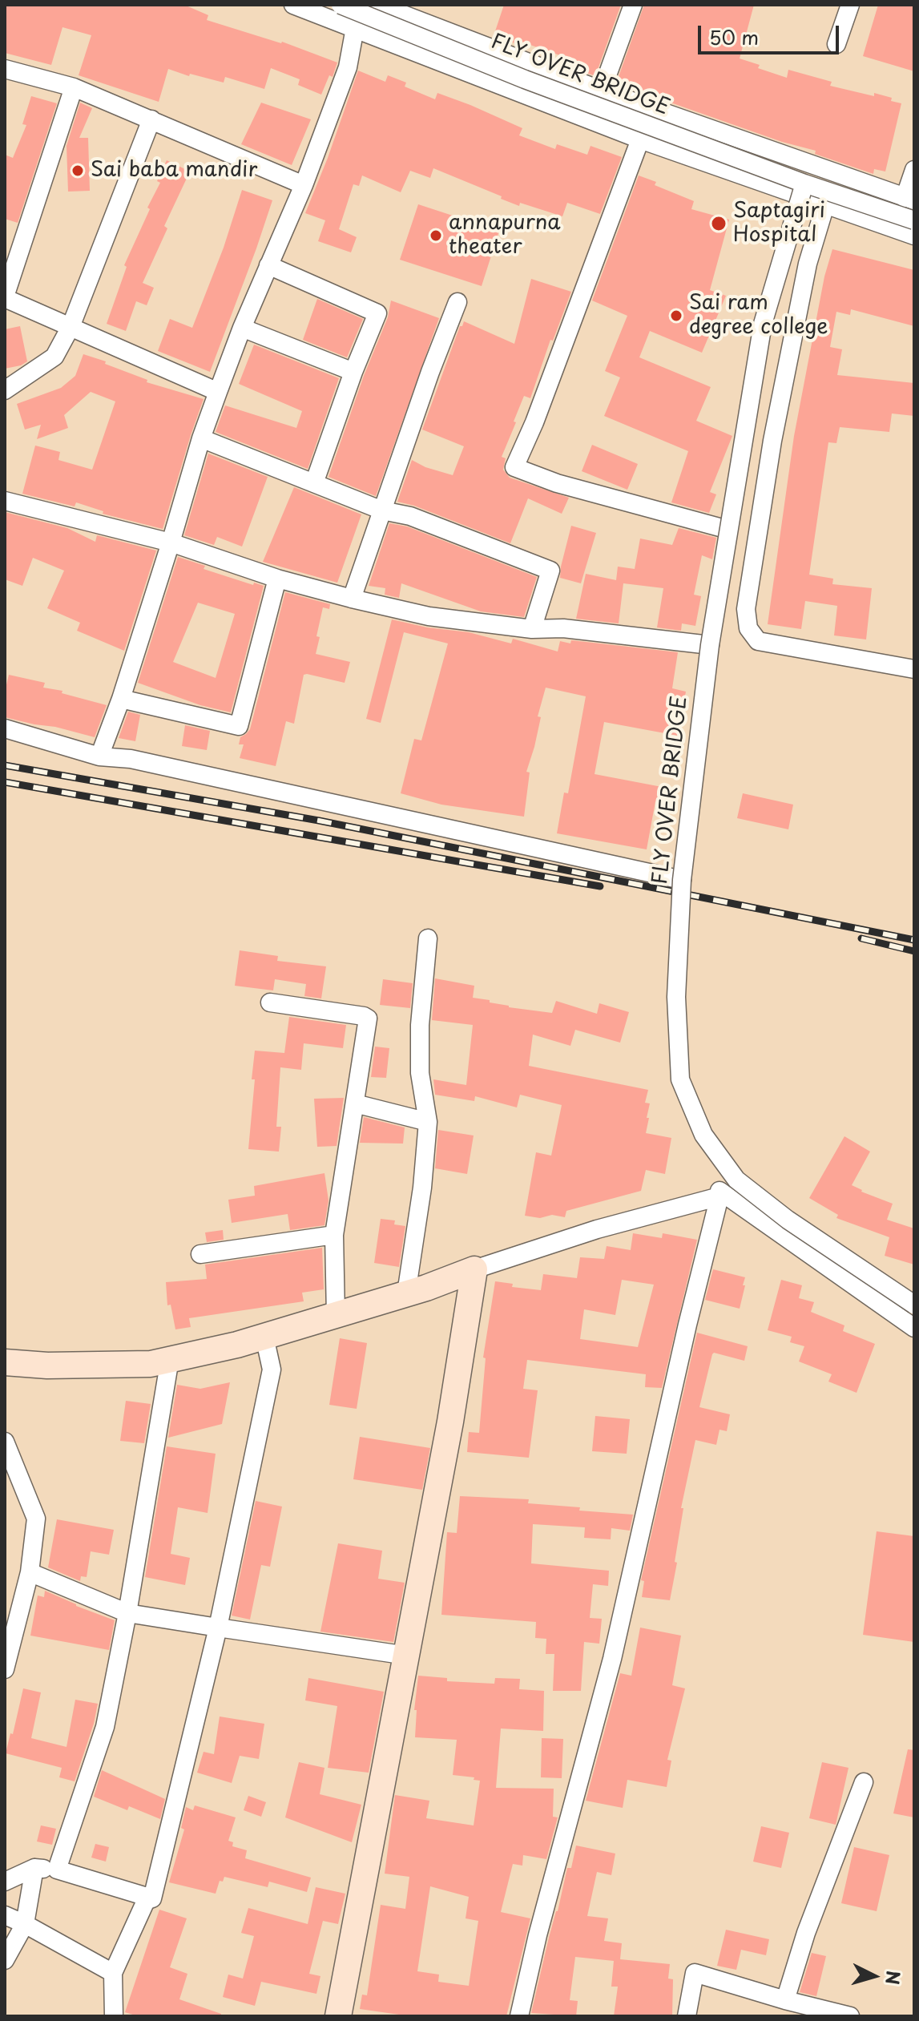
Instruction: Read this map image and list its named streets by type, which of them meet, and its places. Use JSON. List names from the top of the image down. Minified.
{"streets":{"street":["FLY OVER BRIDGE"]},"places":["Sai baba mandir","Saptagiri Hospital","annapurna theater","Sai ram degree college"],"scale_bar":"50 m","north":"right"}
